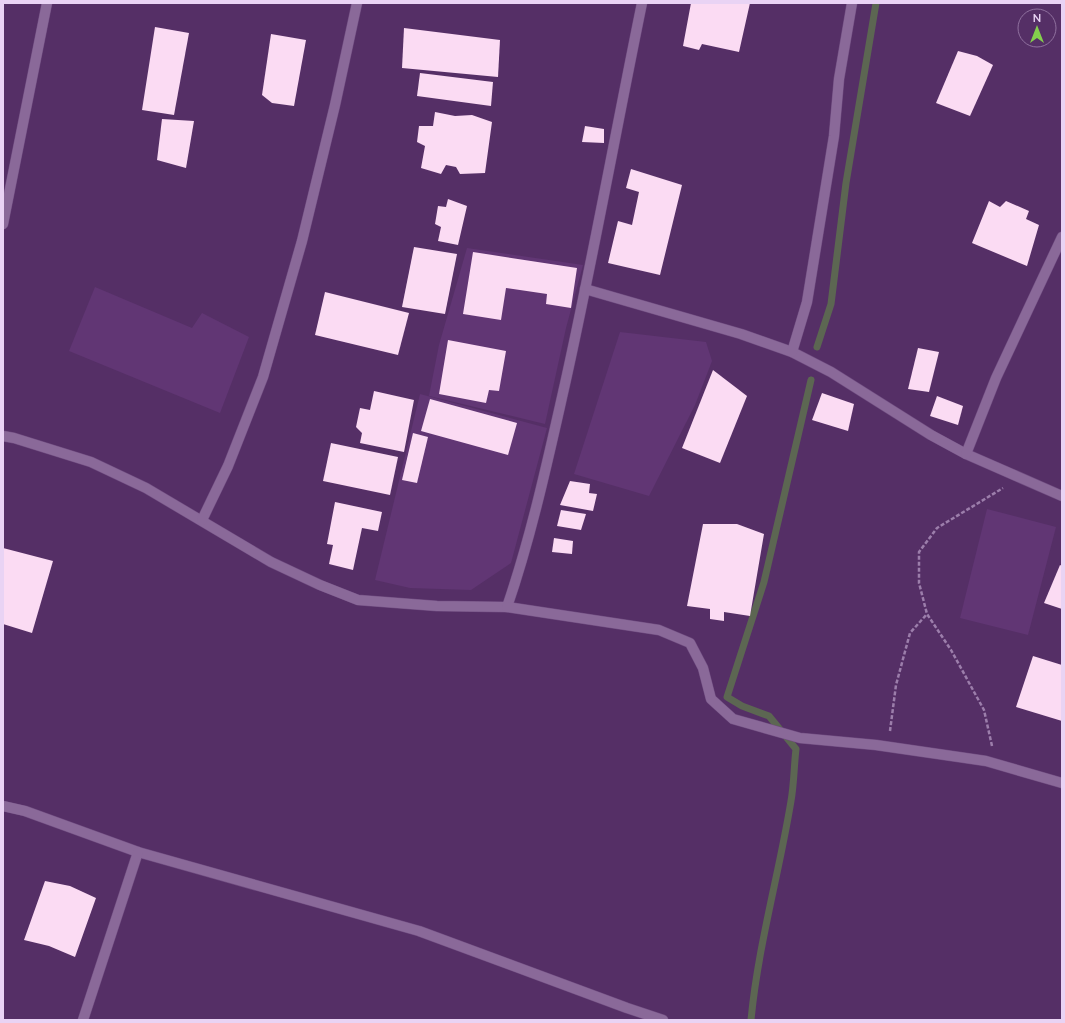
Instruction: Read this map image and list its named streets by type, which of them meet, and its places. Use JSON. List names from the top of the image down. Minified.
{"north":"top"}
